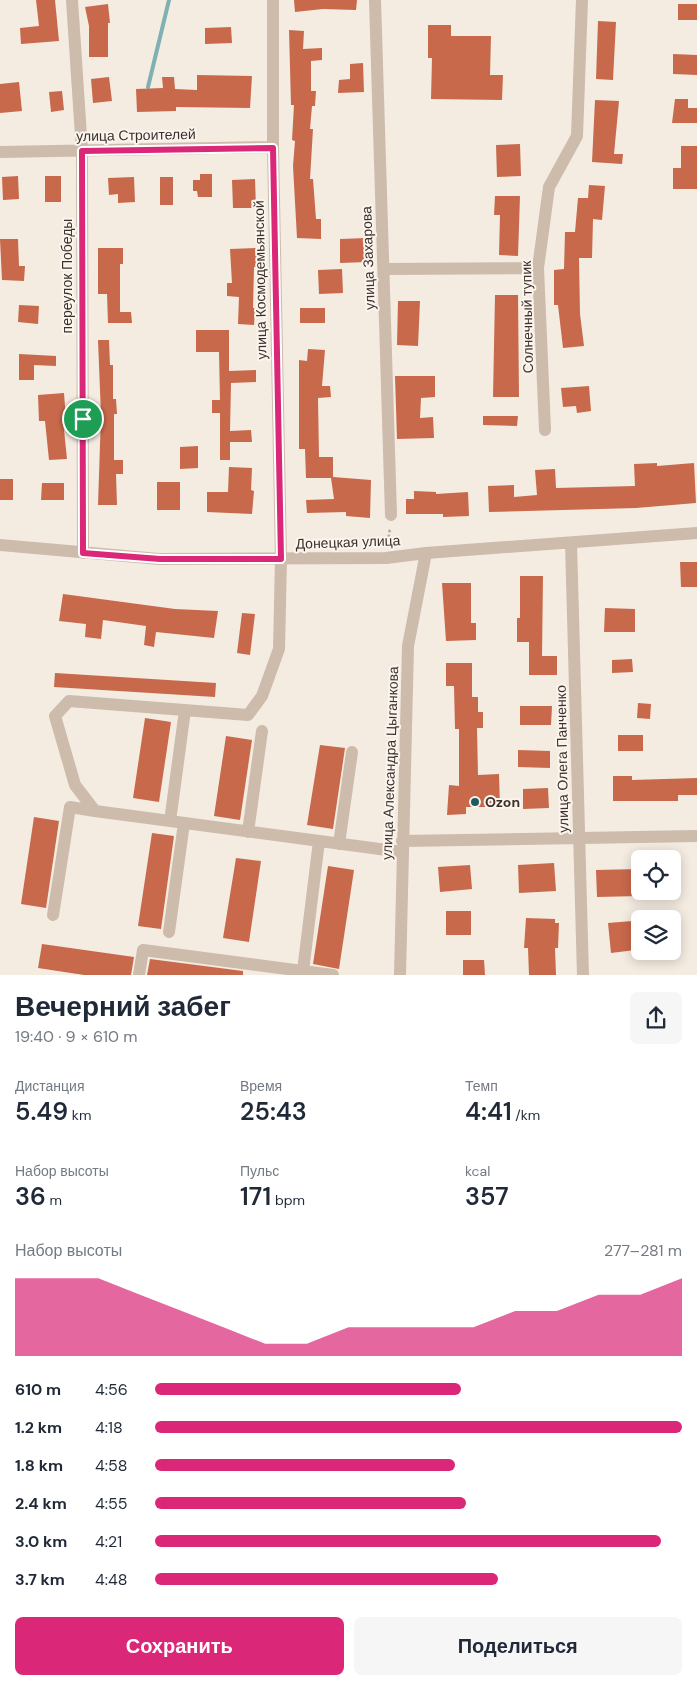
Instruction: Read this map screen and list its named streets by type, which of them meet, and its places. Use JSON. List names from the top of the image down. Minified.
{"streets":{"street":["улица Строителей","улица Захарова","переулок Победы","улица Космодемьянской","Солнечный тупик","Донецкая улица","улица Олега Панченко","улица Александра Цыганкова"]},"crossings":[["улица Строителей","переулок Победы"],["улица Строителей","улица Космодемьянской"],["переулок Победы","Донецкая улица"],["улица Космодемьянской","Донецкая улица"],["Донецкая улица","улица Олега Панченко"],["Донецкая улица","улица Александра Цыганкова"]],"places":["Ozon"],"page":{"heading":["Вечерний забег","19:40 · 9 × 610 m"],"stats":[["Дистанция","5.49 km"],["Время","25:43"],["Темп","4:41 /km"],["Набор высоты","36 m"],["Пульс","171 bpm"],["kcal","357"]],"chart":["Набор высоты","277–281 m"],"list":[{"name":"610 m","note":"4:56"},{"name":"1.2 km","note":"4:18"},{"name":"1.8 km","note":"4:58"},{"name":"2.4 km","note":"4:55"},{"name":"3.0 km","note":"4:21"},{"name":"3.7 km","note":"4:48"}],"buttons":["Сохранить","Поделиться"]}}
